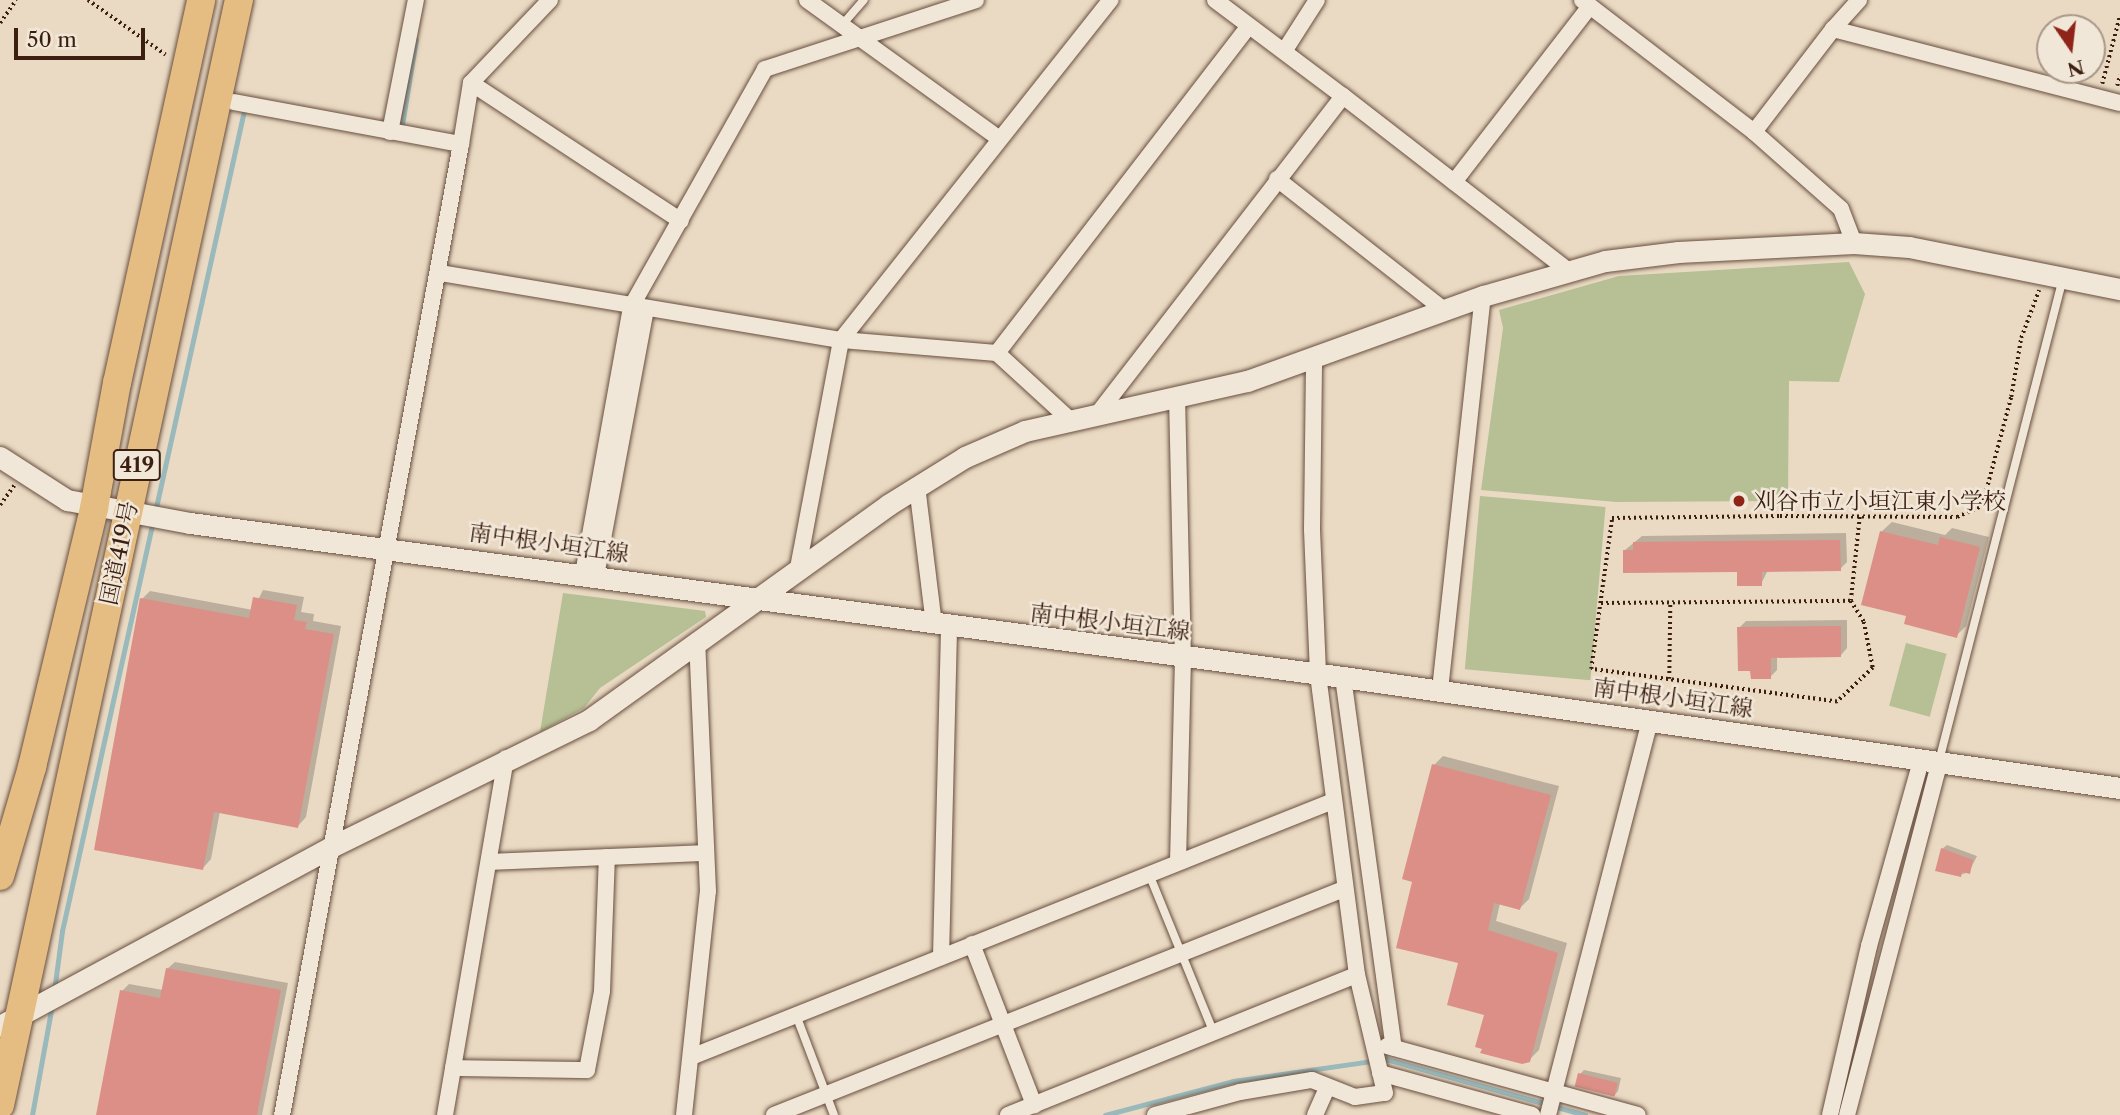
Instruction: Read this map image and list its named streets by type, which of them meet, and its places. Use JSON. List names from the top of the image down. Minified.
{"streets":{"highway":["419","国道419号"],"street":["南中根小垣江線"]},"crossings":[["南中根小垣江線","国道419号"]],"places":["刈谷市立小垣江東小学校"],"scale_bar":"50 m","north":"bottom"}
